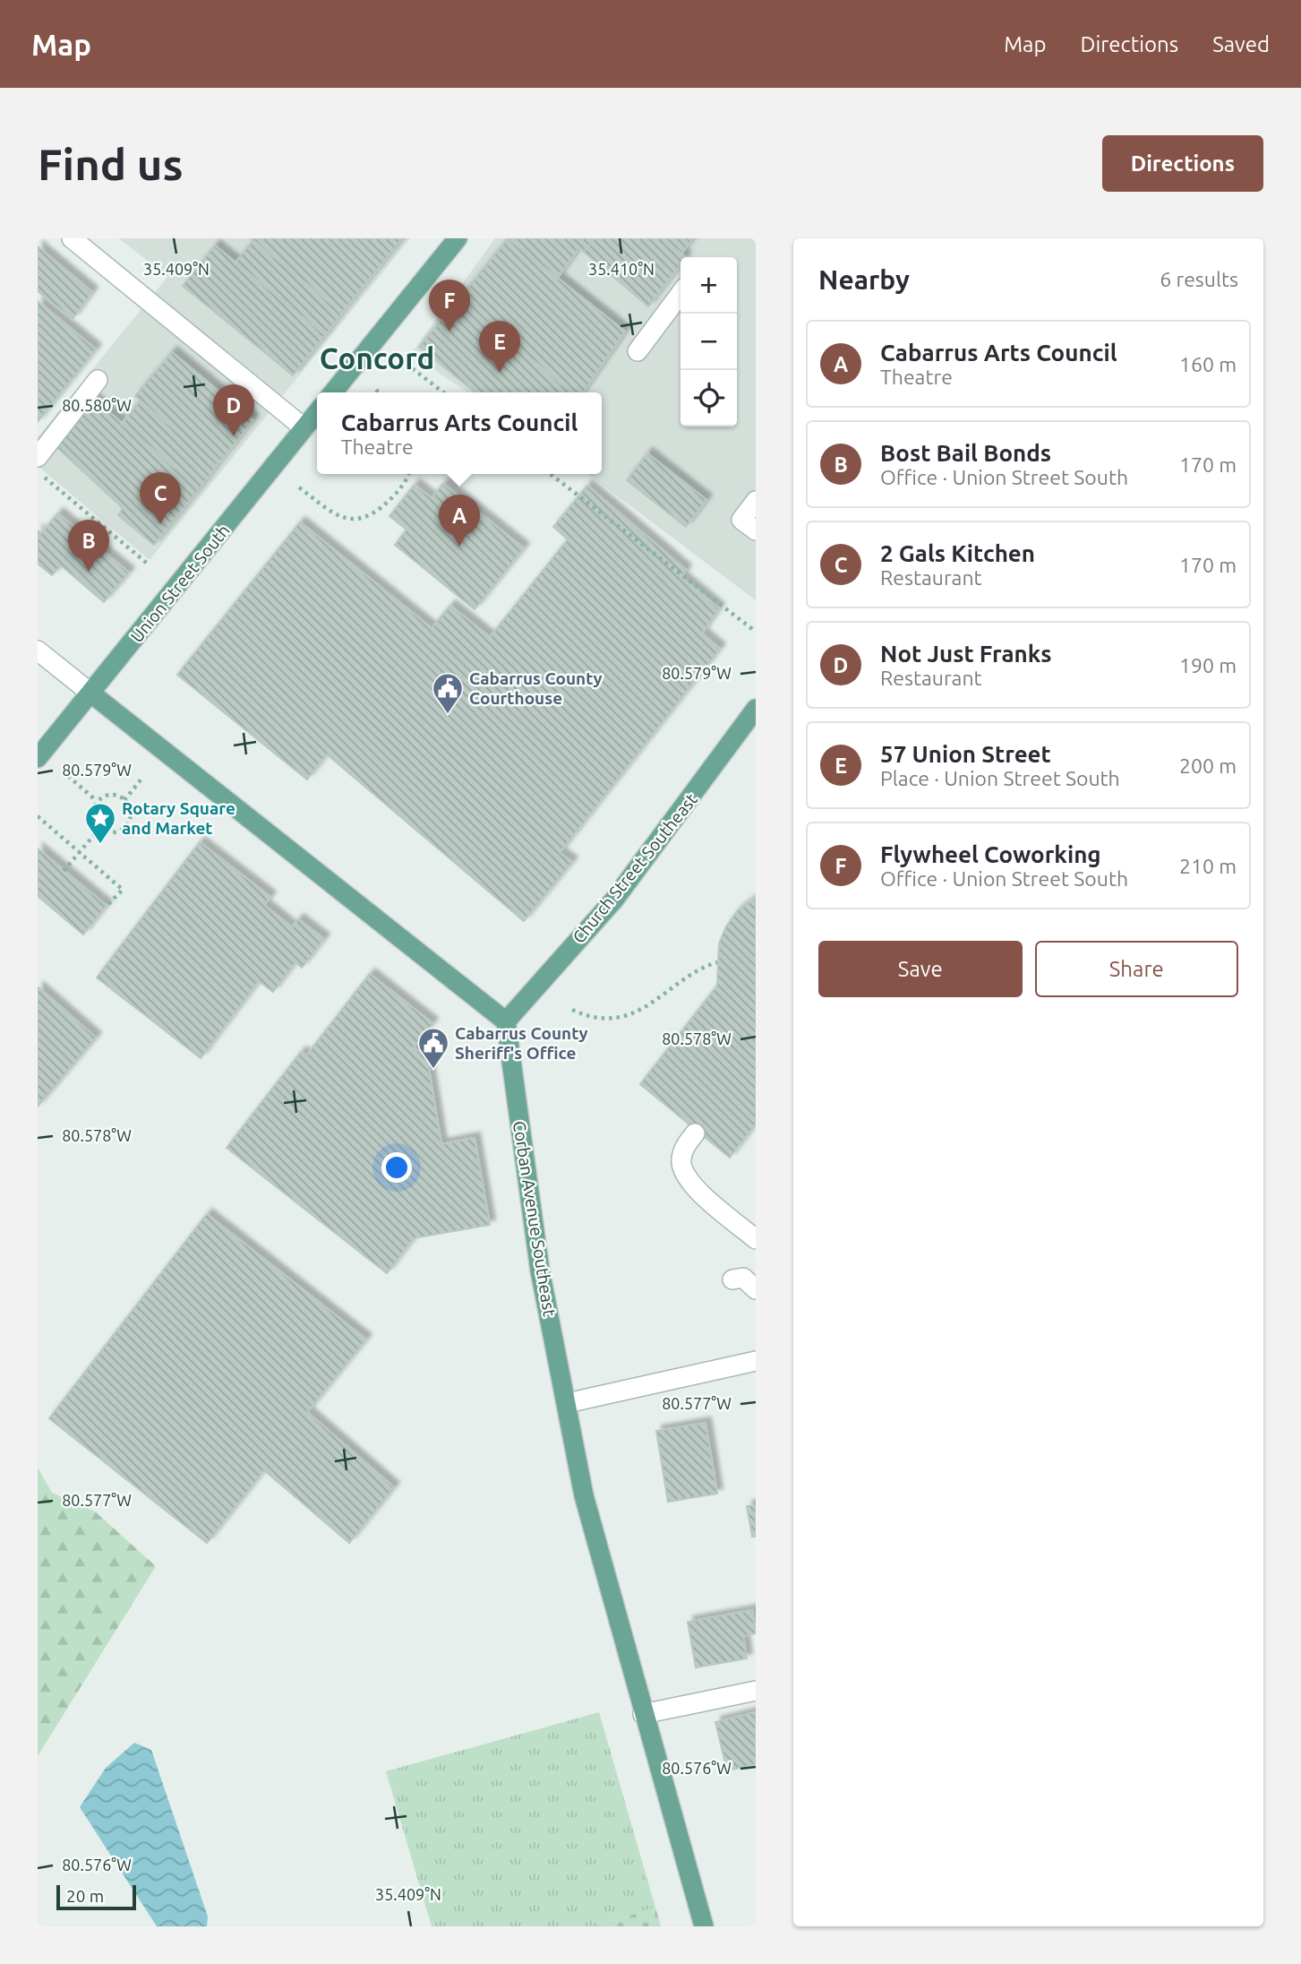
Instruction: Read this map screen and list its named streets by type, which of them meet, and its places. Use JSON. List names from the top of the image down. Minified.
{"streets":{"main road":["Union Street South","Church Street Southeast","Corban Avenue Southeast"]},"crossings":[["Church Street Southeast","Corban Avenue Southeast"]],"districts":["Concord"],"places":{"public building":["Cabarrus County Courthouse","Cabarrus County Sheriff's Office"],"place":["Rotary Square and Market"]},"scale_bar":"20 m","page":{"header":"Map","nav":["Map","Directions","Saved"],"buttons":["Directions",["Save","Share"]],"title":"Find us","heading":["Nearby","6 results"],"map_buttons":["+","−"],"pins":["F","E","D","C","A","B"],"list":[{"mark":"A","name":"Cabarrus Arts Council","note":"Theatre","value":"160 m"},{"mark":"B","name":"Bost Bail Bonds","note":"Office · Union Street South","value":"170 m"},{"mark":"C","name":"2 Gals Kitchen","note":"Restaurant","value":"170 m"},{"mark":"D","name":"Not Just Franks","note":"Restaurant","value":"190 m"},{"mark":"E","name":"57 Union Street","note":"Place · Union Street South","value":"200 m"},{"mark":"F","name":"Flywheel Coworking","note":"Office · Union Street South","value":"210 m"}],"popup":["Cabarrus Arts Council","Theatre"],"scale":"20 m"},"coordinates":["35.409°N","35.410°N","80.580°W","80.579°W","80.578°W","80.577°W","80.576°W"]}
